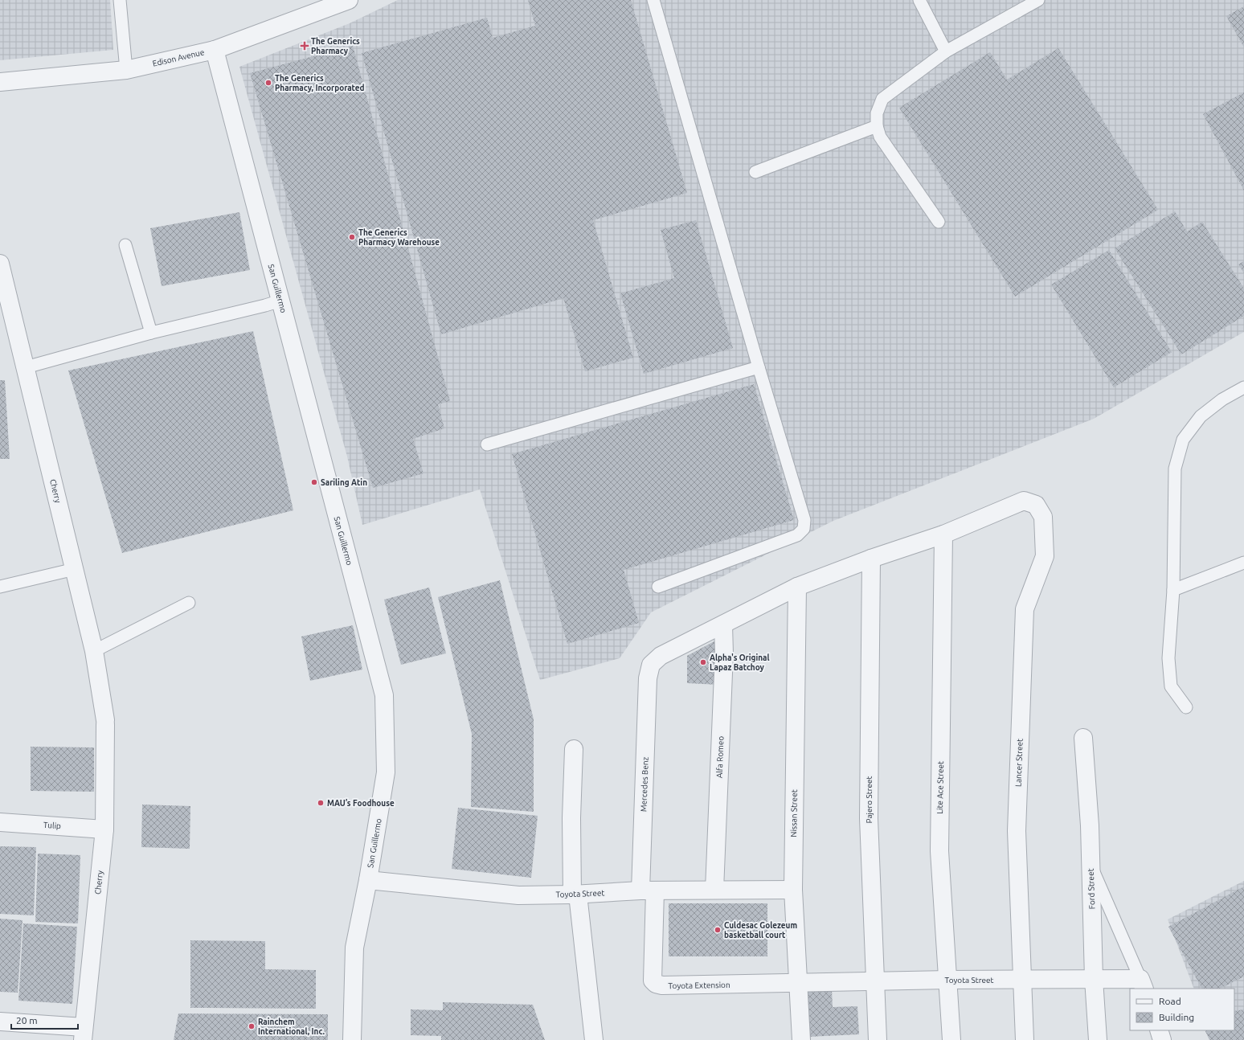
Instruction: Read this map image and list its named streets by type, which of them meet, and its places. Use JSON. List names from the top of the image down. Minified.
{"streets":{"street":["Edison Avenue","San Guillermo","Cherry","Alfa Romeo","Lancer Street","Mercedes Benz","Lite Ace Street","Pajero Street","Nissan Street","Tulip","Ford Street","Toyota Street","Toyota Extension"]},"crossings":[["Edison Avenue","San Guillermo"],["San Guillermo","Toyota Street"],["Cherry","Tulip"],["Alfa Romeo","Mercedes Benz"],["Alfa Romeo","Toyota Street"],["Lancer Street","Mercedes Benz"],["Lancer Street","Toyota Street"],["Mercedes Benz","Lite Ace Street"],["Mercedes Benz","Pajero Street"],["Mercedes Benz","Nissan Street"],["Mercedes Benz","Toyota Street"],["Mercedes Benz","Toyota Extension"],["Lite Ace Street","Toyota Street"],["Pajero Street","Toyota Street"],["Nissan Street","Toyota Street"],["Nissan Street","Toyota Extension"],["Ford Street","Toyota Street"],["Toyota Street","Toyota Extension"]],"places":{"health":["The Generics Pharmacy"],"other":["The Generics Pharmacy, Incorporated","The Generics Pharmacy Warehouse","Sariling Atin","Alpha's Original Lapaz Batchoy","MAU’s Foodhouse","Culdesac Golezeum basketball court","Rainchem International, Inc."]},"legend":["Road","Building"],"scale_bar":"20 m"}
